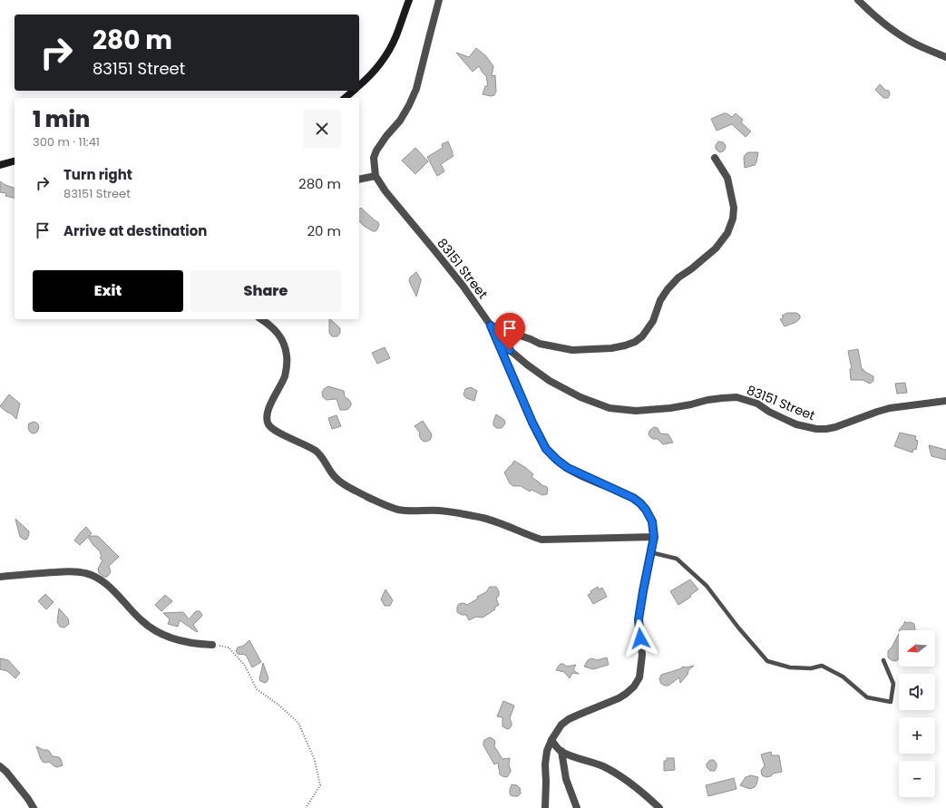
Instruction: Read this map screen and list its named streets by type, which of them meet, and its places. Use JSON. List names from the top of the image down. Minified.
{"streets":{"street":["83151 Street"]},"north":"left","page":{"turn":["280 m","83151 Street"],"heading":["1 min","300 m · 11:41"],"list":[{"name":"Turn right","note":"83151 Street","value":"280 m"},{"name":"Arrive at destination","value":"20 m"}],"buttons":["Exit","Share"],"map_buttons":["+","−"]}}
